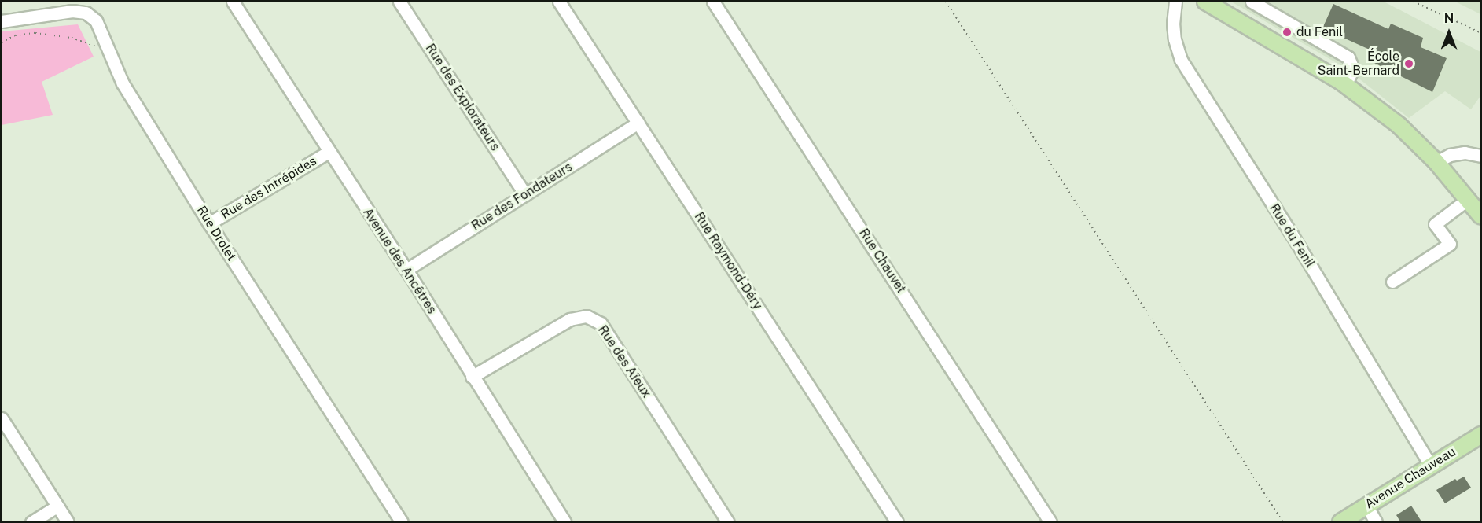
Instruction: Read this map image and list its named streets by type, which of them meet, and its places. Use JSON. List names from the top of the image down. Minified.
{"streets":{"main road":["Avenue Chauveau"],"street":["Rue des Explorateurs","Rue des Intrépides","Rue des Fondateurs","Rue Drolet","Rue du Fenil","Avenue des Ancêtres","Rue Raymond-Déry","Rue Chauvet","Rue des Aïeux"]},"crossings":[["Rue des Explorateurs","Rue des Fondateurs"],["Rue des Intrépides","Rue Drolet"],["Rue des Intrépides","Avenue des Ancêtres"],["Rue des Fondateurs","Avenue des Ancêtres"],["Rue des Fondateurs","Rue Raymond-Déry"],["Rue du Fenil","Avenue Chauveau"],["Avenue des Ancêtres","Rue des Aïeux"]],"places":["du Fenil","École Saint-Bernard"],"north":"top"}
